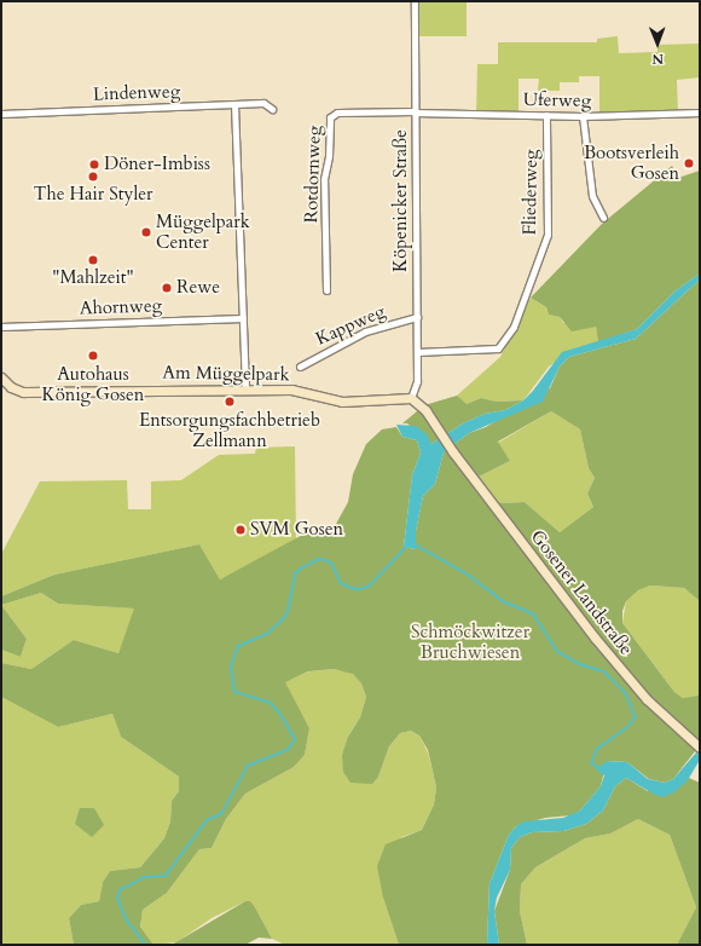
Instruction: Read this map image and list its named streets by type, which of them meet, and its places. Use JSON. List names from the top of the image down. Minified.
{"streets":{"main road":["Am Müggelpark","Gosener Landstraße"],"street":["Lindenweg","Uferweg","Rotdornweg","Fliederweg","Köpenicker Straße","Ahornweg","Kappweg"]},"crossings":[["Uferweg","Rotdornweg"],["Uferweg","Fliederweg"],["Uferweg","Köpenicker Straße"],["Rotdornweg","Köpenicker Straße"],["Fliederweg","Köpenicker Straße"],["Köpenicker Straße","Kappweg"],["Köpenicker Straße","Am Müggelpark"],["Köpenicker Straße","Gosener Landstraße"],["Am Müggelpark","Gosener Landstraße"]],"parks":["Schmöckwitzer Bruchwiesen"],"places":["Bootsverleih Gosen","Döner-Imbiss","The Hair Styler","Müggelpark Center","\"Mahlzeit\"","Rewe","Autohaus König Gosen","Entsorgungsfachbetrieb Zellmann","SVM Gosen"],"north":"bottom"}
